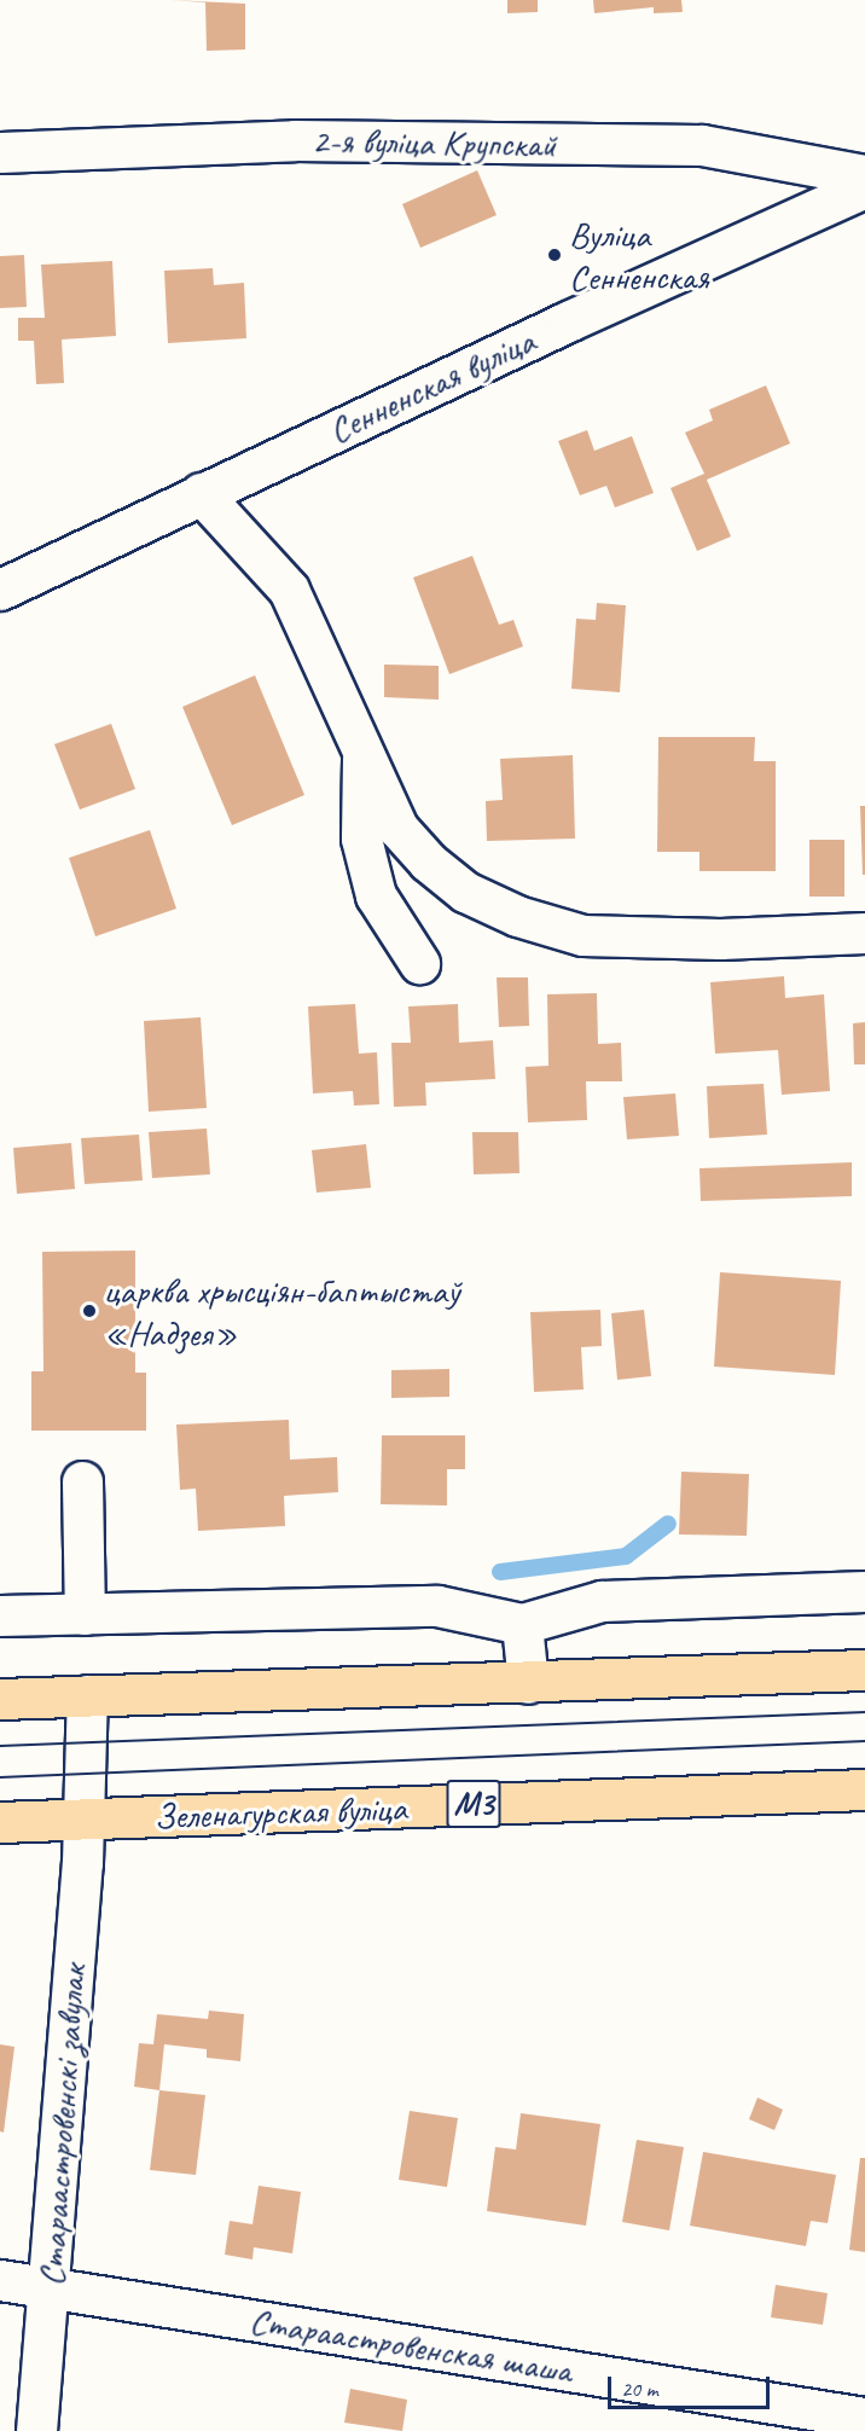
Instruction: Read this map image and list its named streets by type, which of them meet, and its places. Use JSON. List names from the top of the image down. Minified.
{"streets":{"main road":["М3","Зеленагурская вуліца"],"street":["2-я вуліца Крупскай","Сенненская вуліца","Стараастровенскі завулак","Стараастровенская шаша"]},"crossings":[["Зеленагурская вуліца","Стараастровенскі завулак"],["Стараастровенскі завулак","Стараастровенская шаша"]],"places":["Вуліца Сенненская","царква хрысціян-баптыстаў «Надзея»"],"scale_bar":"20 m"}
